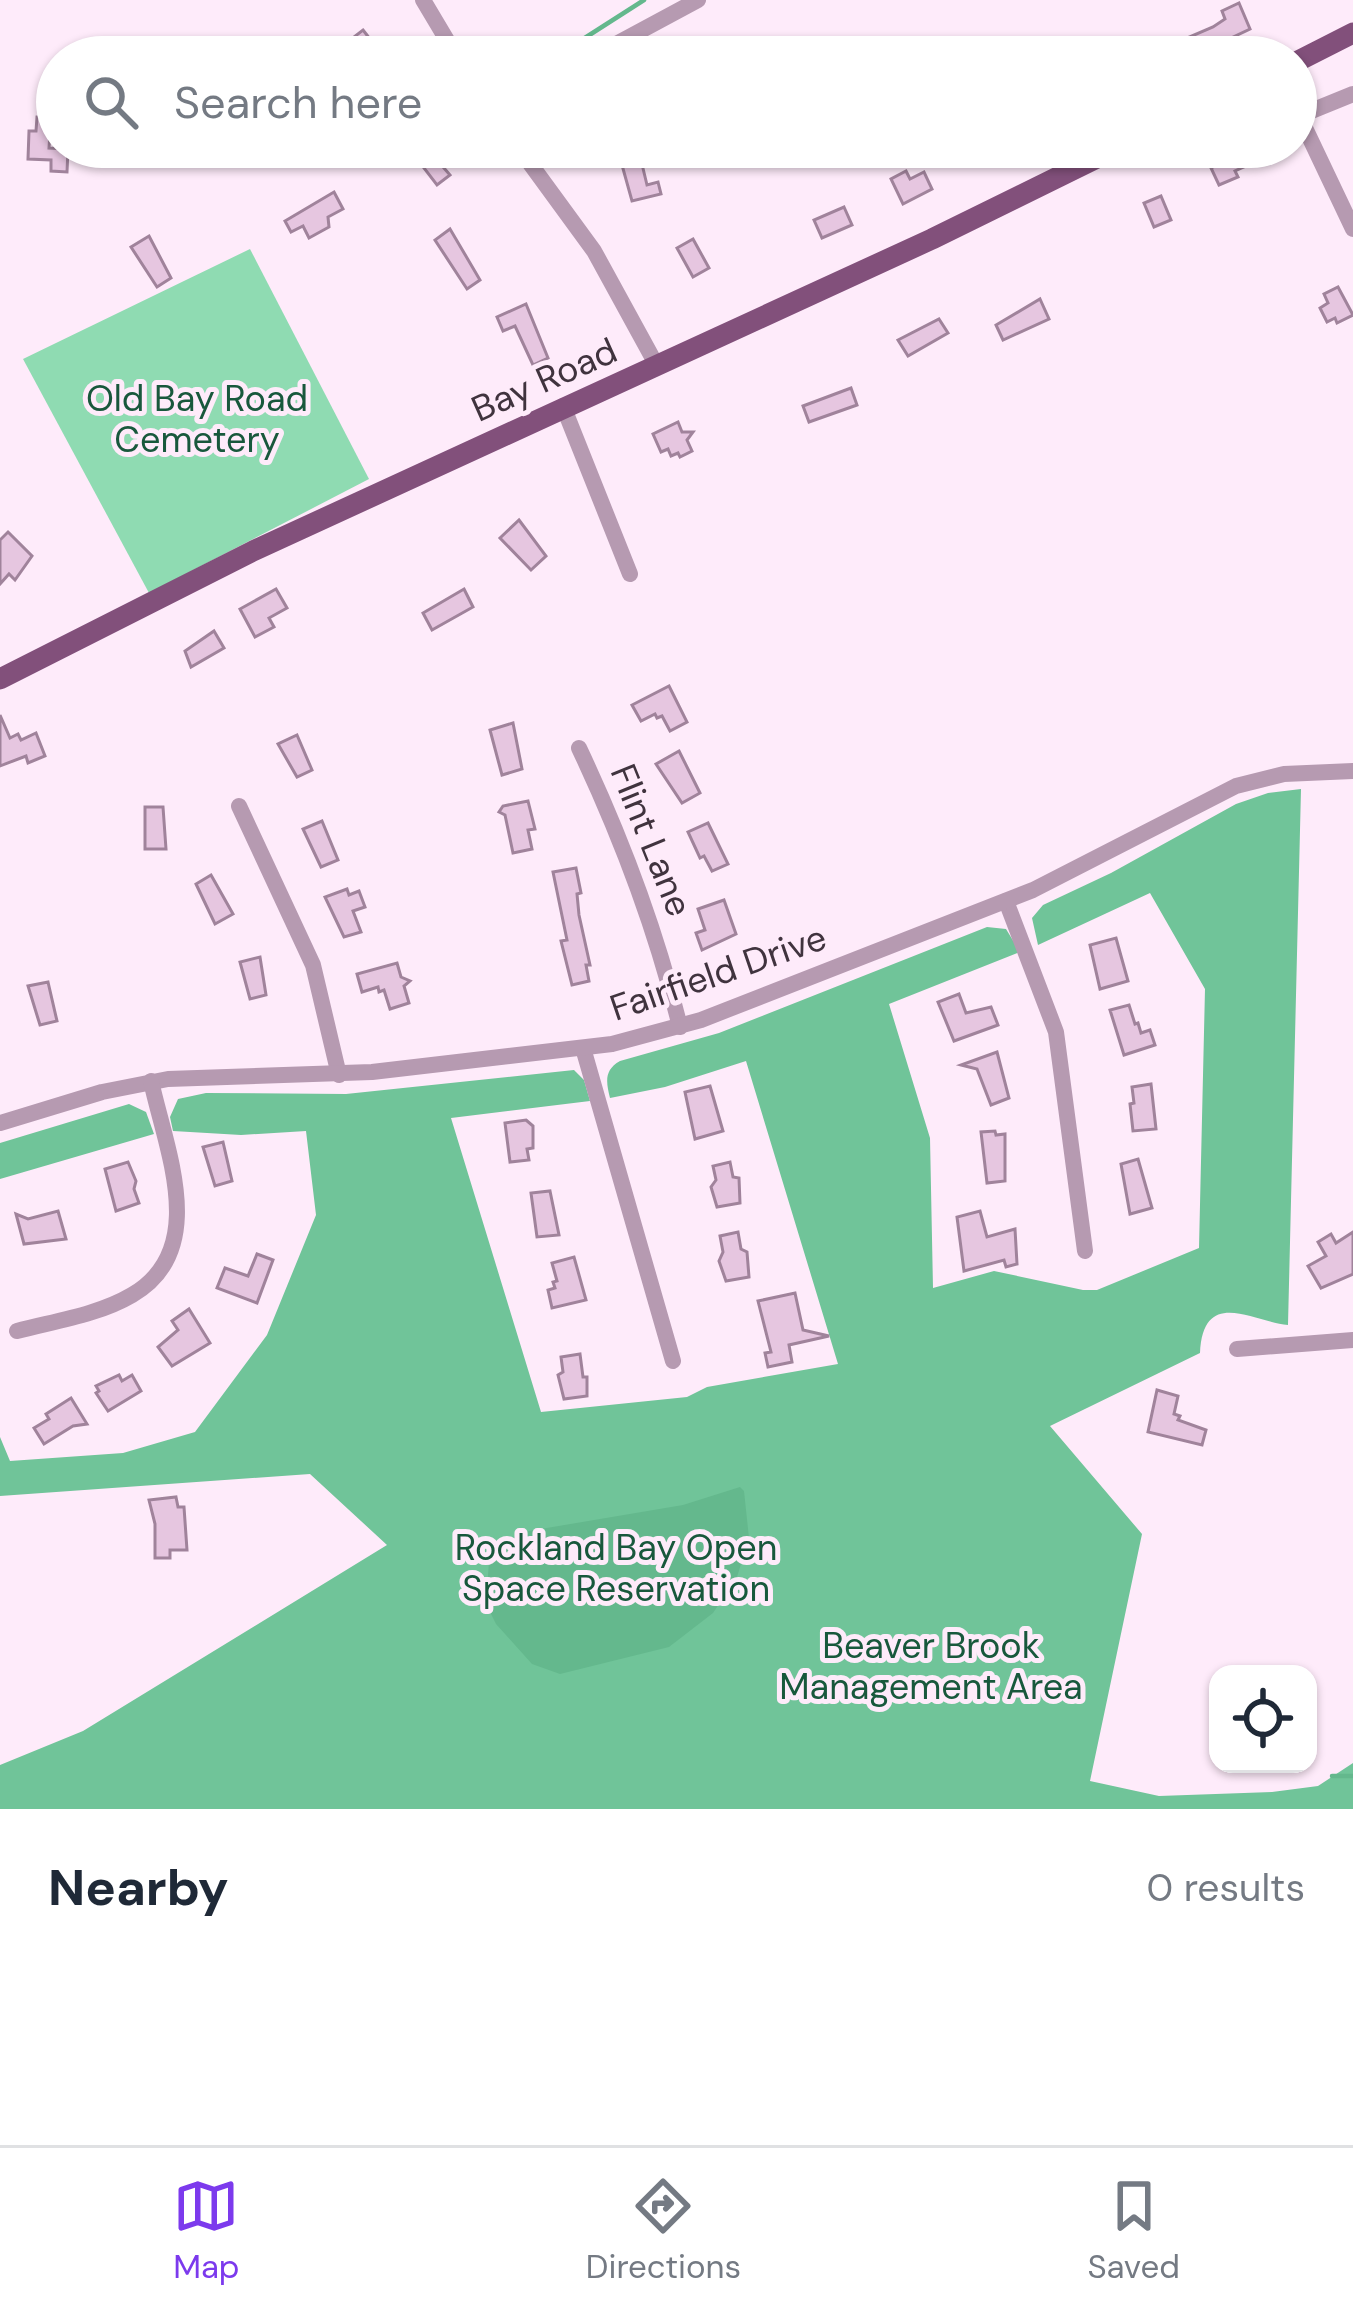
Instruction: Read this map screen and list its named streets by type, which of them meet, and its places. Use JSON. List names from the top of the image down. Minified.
{"streets":{"main road":["Bay Road"],"street":["Flint Lane","Fairfield Drive"]},"crossings":[["Flint Lane","Fairfield Drive"]],"parks":["Old Bay Road Cemetery","Rockland Bay Open Space Reservation","Beaver Brook Management Area"],"page":{"search":"Search here","heading":["Nearby","0 results"],"nav":["Map","Directions","Saved"]}}
